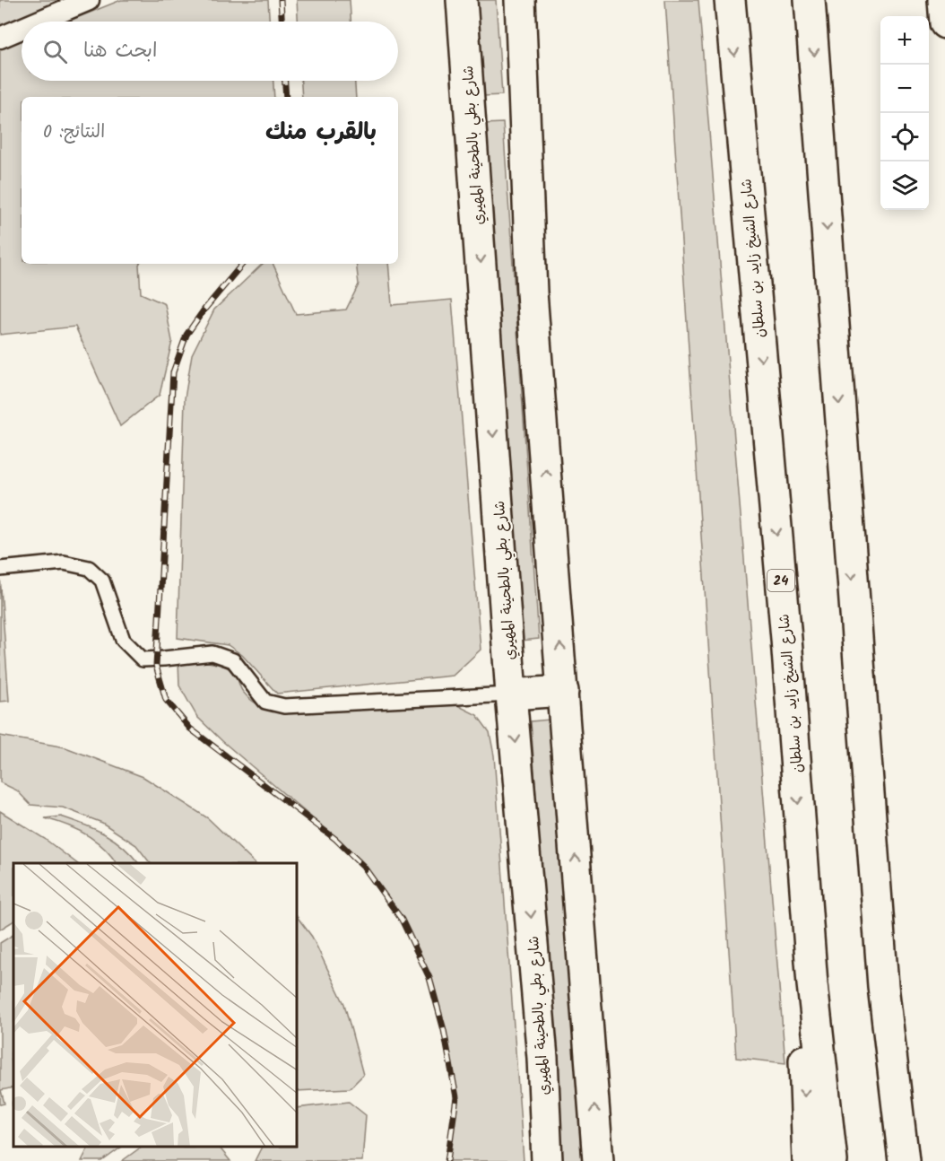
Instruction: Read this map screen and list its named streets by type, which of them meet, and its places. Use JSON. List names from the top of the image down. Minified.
{"streets":{"main road":["شارع بطي بالطحينة المهيري","شارع الشيخ زايد بن سلطان","24"]},"page":{"map_buttons":["+","−"],"search":"ابحث هنا","heading":["بالقرب منك","النتائج: 0"]}}
